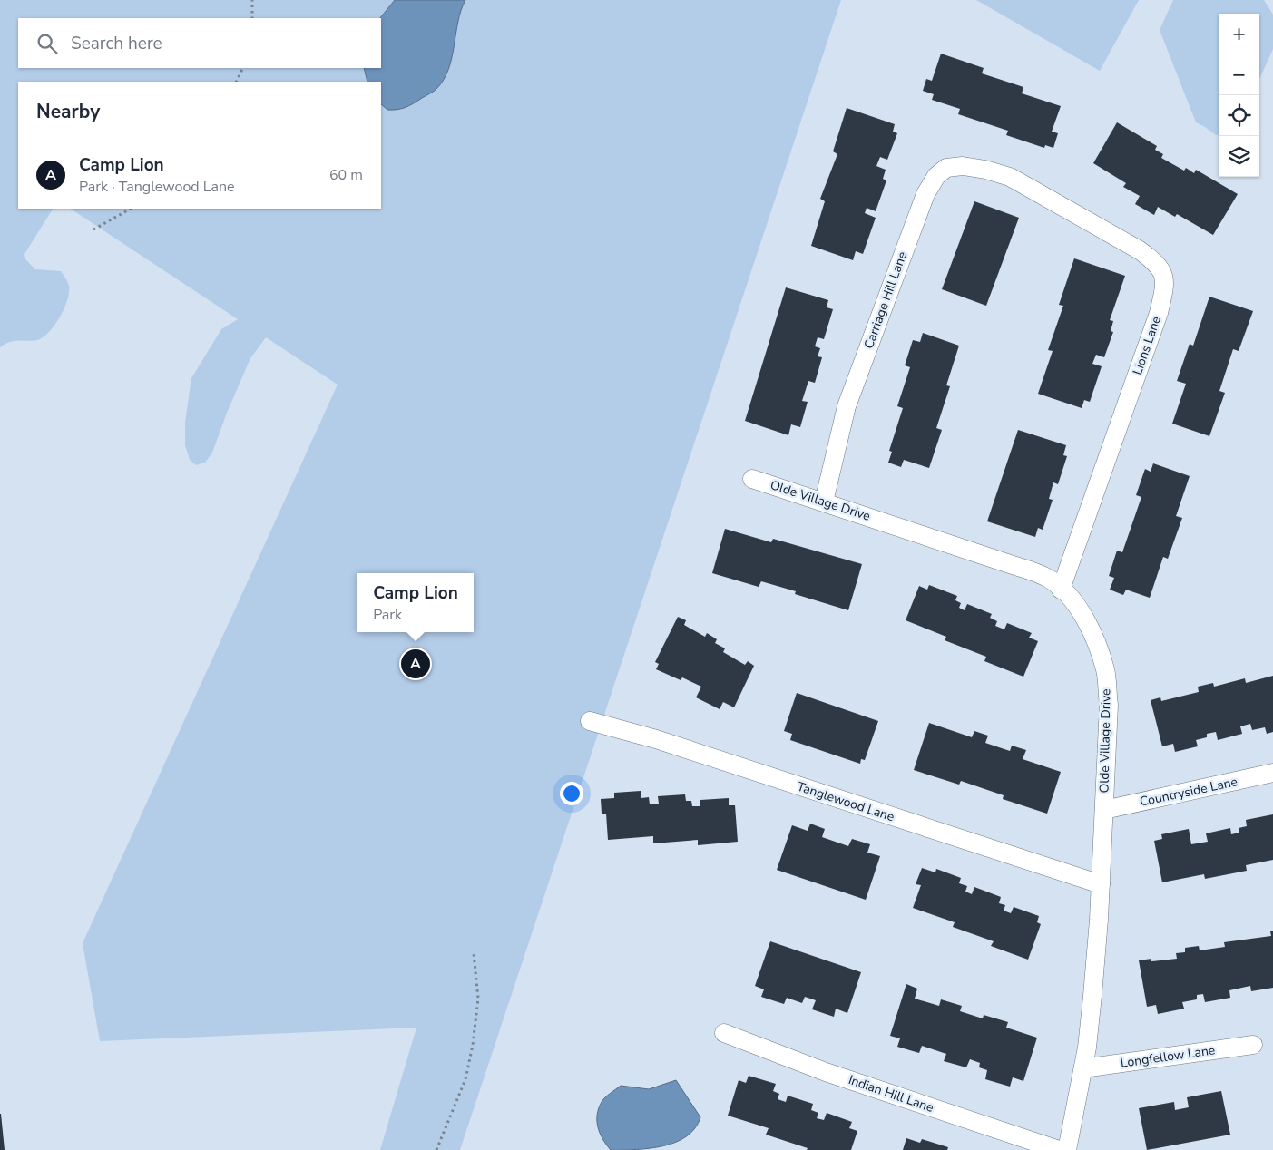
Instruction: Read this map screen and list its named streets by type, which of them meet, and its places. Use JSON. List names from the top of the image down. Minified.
{"streets":{"street":["Carriage Hill Lane","Lions Lane","Olde Village Drive","Countryside Lane","Tanglewood Lane","Longfellow Lane","Indian Hill Lane"]},"crossings":[["Carriage Hill Lane","Lions Lane"],["Carriage Hill Lane","Olde Village Drive"],["Lions Lane","Olde Village Drive"],["Olde Village Drive","Countryside Lane"],["Olde Village Drive","Tanglewood Lane"],["Olde Village Drive","Longfellow Lane"]],"page":{"map_buttons":["+","−"],"search":"Search here","heading":"Nearby","list":[{"mark":"A","name":"Camp Lion","note":"Park · Tanglewood Lane","value":"60 m"}],"popup":["Camp Lion","Park"],"pins":"A"}}
